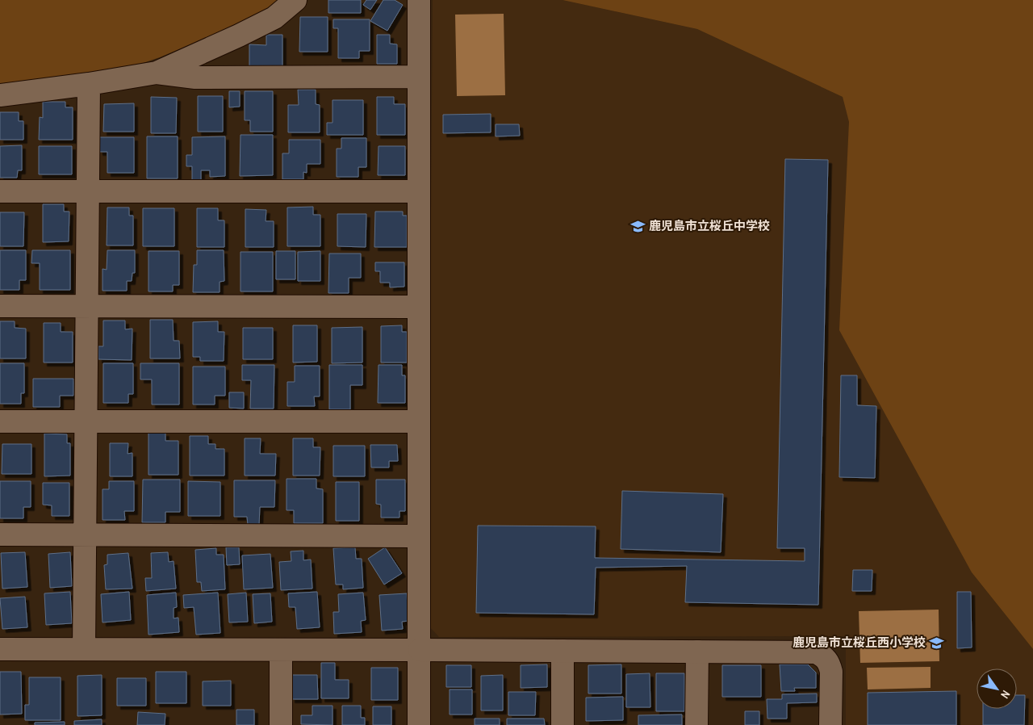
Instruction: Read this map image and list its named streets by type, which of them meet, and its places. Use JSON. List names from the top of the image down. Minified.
{"places":{"school or university":["鹿児島市立桜丘中学校","鹿児島市立桜丘西小学校"]},"north":"bottom right"}
